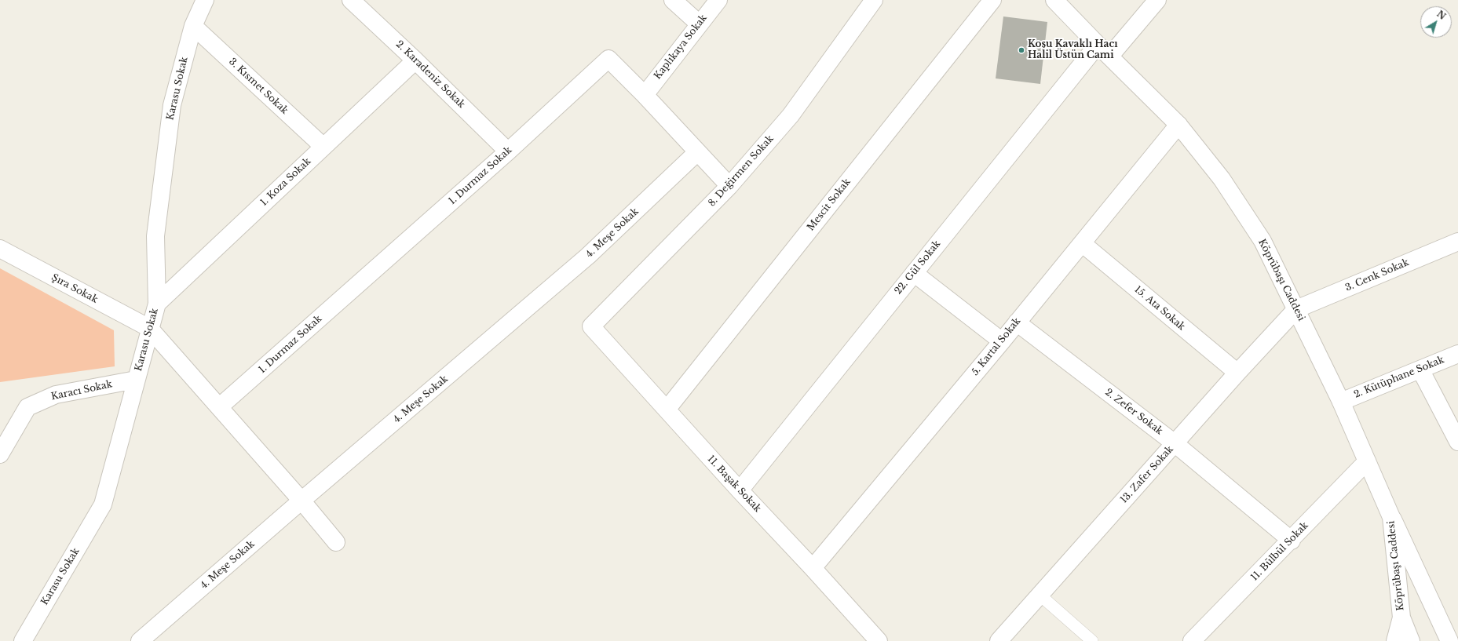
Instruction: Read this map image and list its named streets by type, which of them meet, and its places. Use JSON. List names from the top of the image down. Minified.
{"streets":{"street":["Kaplıkaya Sokak","2. Karadeniz Sokak","3. Kısmet Sokak","Karasu Sokak","8. Değirmen Sokak","1. Durmaz Sokak","1. Koza Sokak","Mescit Sokak","4. Meşe Sokak","22. Gül Sokak","3. Cenk Sokak","Köprübaşı Caddesi","Şıra Sokak","15. Ata Sokak","5. Kartal Sokak","2. Kütüphane Sokak","Karacı Sokak","2. Zefer Sokak","13. Zafer Sokak","11. Başak Sokak","11. Bülbül Sokak"]},"crossings":[["Kaplıkaya Sokak","1. Durmaz Sokak"],["2. Karadeniz Sokak","1. Durmaz Sokak"],["2. Karadeniz Sokak","1. Koza Sokak"],["3. Kısmet Sokak","Karasu Sokak"],["3. Kısmet Sokak","1. Koza Sokak"],["Karasu Sokak","1. Koza Sokak"],["Karasu Sokak","Şıra Sokak"],["Karasu Sokak","Karacı Sokak"],["8. Değirmen Sokak","1. Durmaz Sokak"],["8. Değirmen Sokak","11. Başak Sokak"],["1. Durmaz Sokak","4. Meşe Sokak"],["Mescit Sokak","11. Başak Sokak"],["22. Gül Sokak","Köprübaşı Caddesi"],["22. Gül Sokak","11. Başak Sokak"],["3. Cenk Sokak","Köprübaşı Caddesi"],["3. Cenk Sokak","13. Zafer Sokak"],["Köprübaşı Caddesi","5. Kartal Sokak"],["Köprübaşı Caddesi","2. Kütüphane Sokak"],["Köprübaşı Caddesi","13. Zafer Sokak"],["Köprübaşı Caddesi","11. Bülbül Sokak"],["15. Ata Sokak","5. Kartal Sokak"],["15. Ata Sokak","13. Zafer Sokak"],["5. Kartal Sokak","2. Zefer Sokak"],["5. Kartal Sokak","11. Başak Sokak"],["2. Zefer Sokak","13. Zafer Sokak"],["2. Zefer Sokak","11. Bülbül Sokak"]],"places":["Koşu Kavaklı Hacı Halil Üstün Cami"],"north":"top right"}
